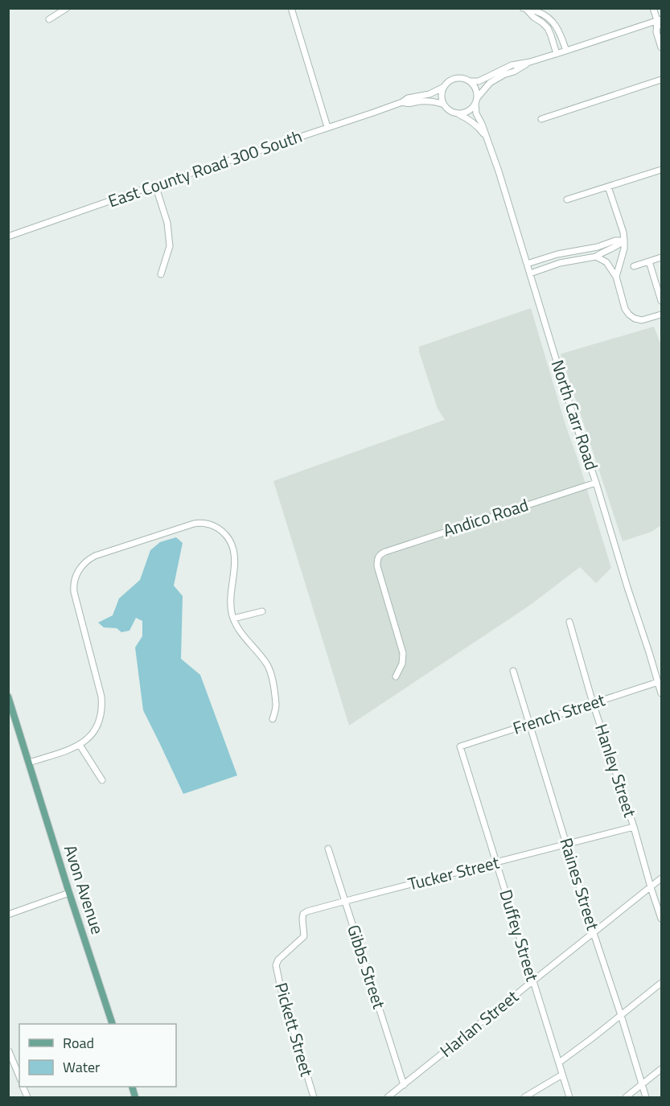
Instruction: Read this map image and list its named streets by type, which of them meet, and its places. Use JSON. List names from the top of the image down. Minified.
{"streets":{"main road":["Avon Avenue"],"street":["East County Road 300 South","North Carr Road","Andico Road","French Street","Hanley Street","Tucker Street","Raines Street","Duffey Street","Gibbs Street","Harlan Street","Pickett Street"]},"crossings":[["East County Road 300 South","North Carr Road"],["North Carr Road","Andico Road"],["North Carr Road","French Street"],["French Street","Hanley Street"],["French Street","Raines Street"],["French Street","Duffey Street"],["Hanley Street","Tucker Street"],["Hanley Street","Harlan Street"],["Tucker Street","Raines Street"],["Tucker Street","Duffey Street"],["Tucker Street","Gibbs Street"],["Tucker Street","Pickett Street"],["Raines Street","Harlan Street"],["Duffey Street","Harlan Street"],["Gibbs Street","Harlan Street"]],"legend":["Road","Water"]}
